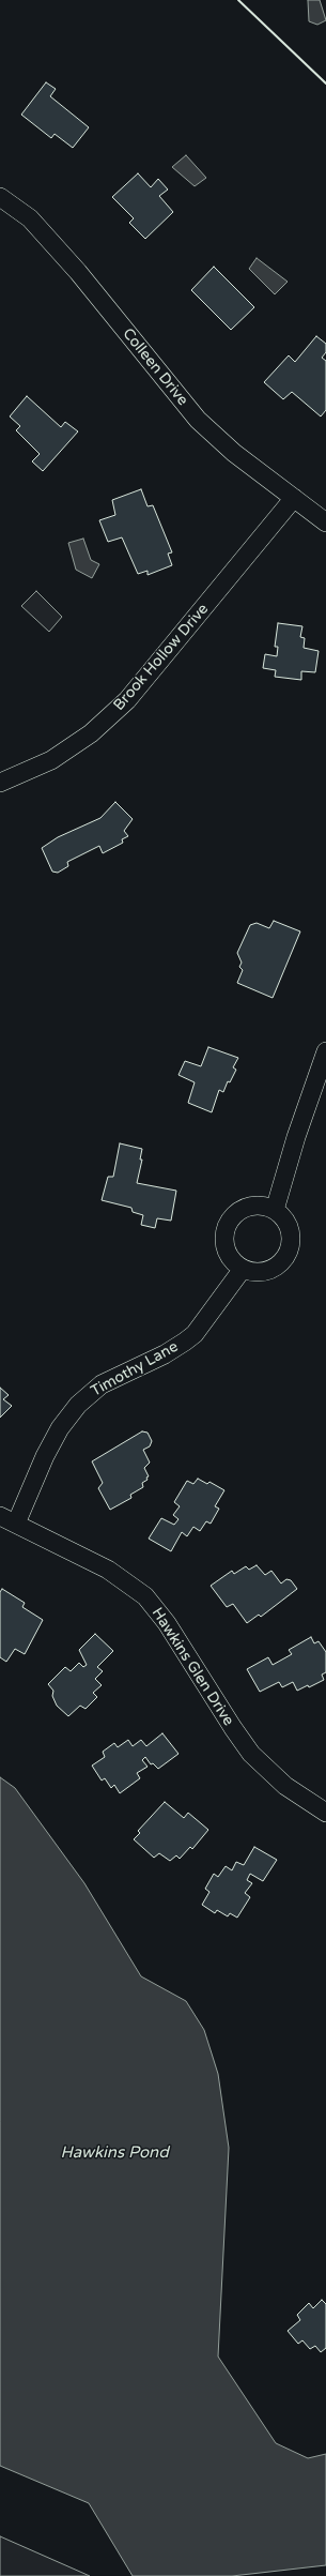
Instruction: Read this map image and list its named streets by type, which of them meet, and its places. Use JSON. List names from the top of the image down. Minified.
{"streets":{"street":["Colleen Drive","Brook Hollow Drive","Timothy Lane","Hawkins Glen Drive"]},"crossings":[["Colleen Drive","Brook Hollow Drive"],["Timothy Lane","Hawkins Glen Drive"]],"water":["Hawkins Pond"]}
